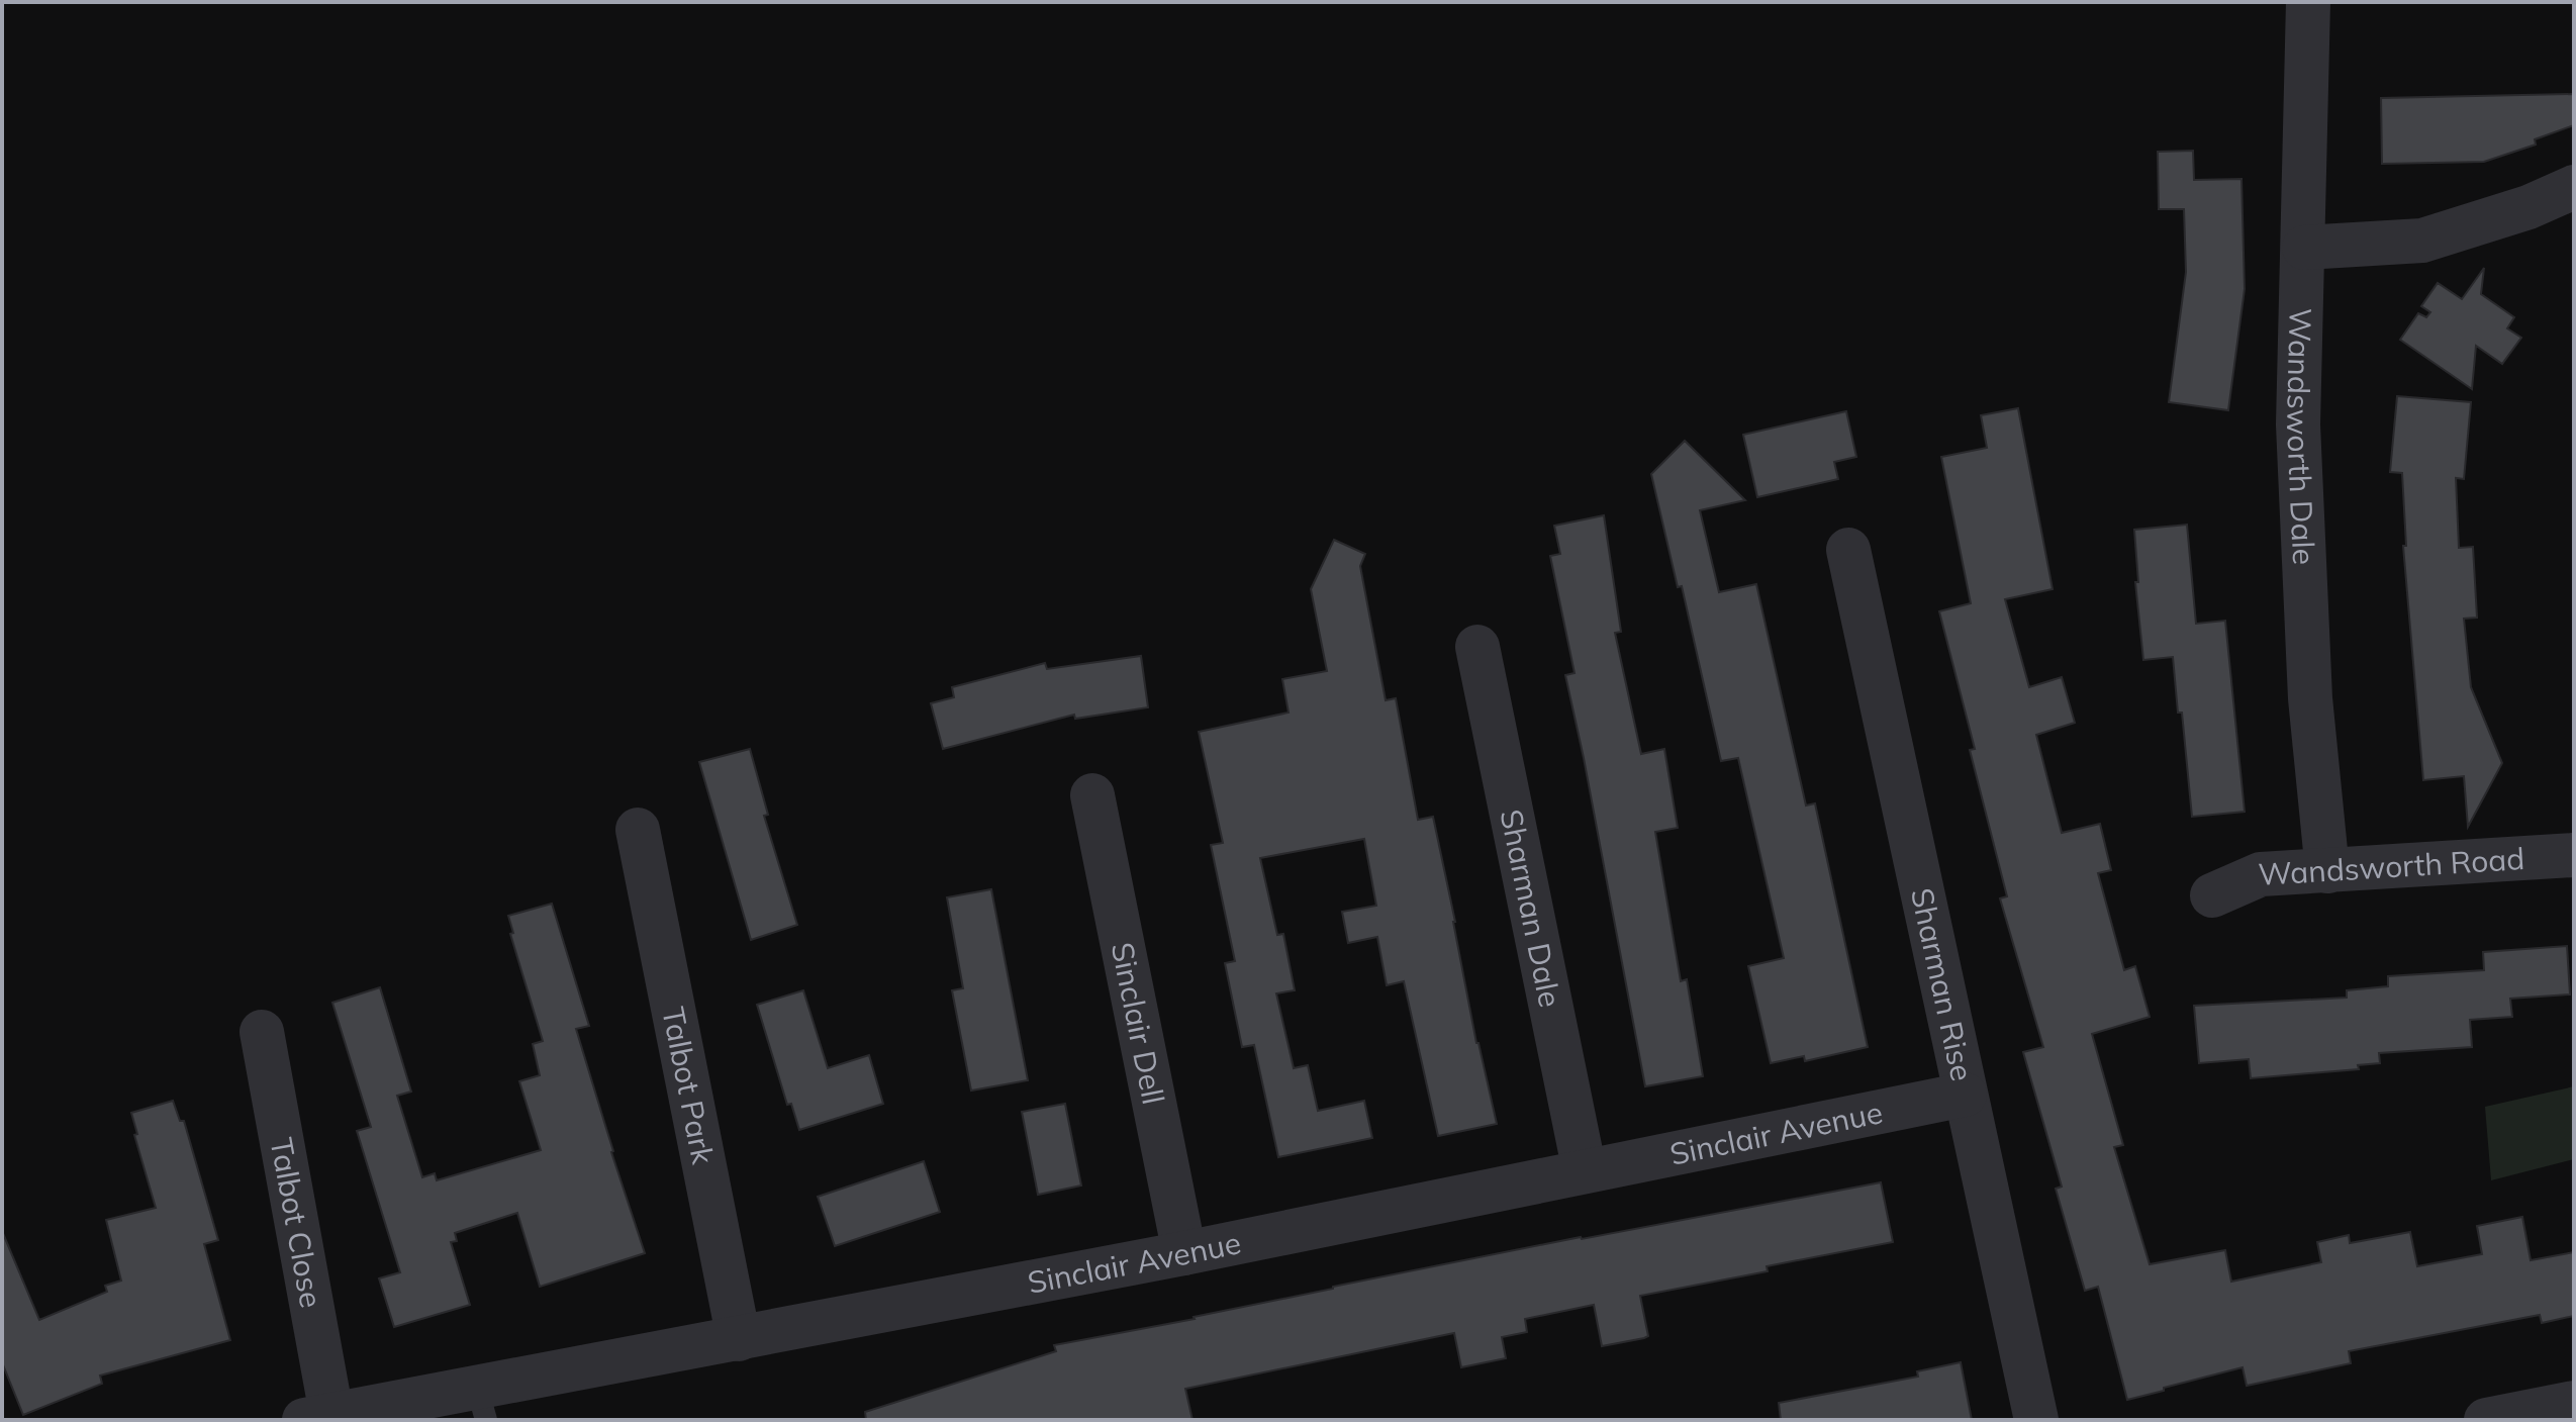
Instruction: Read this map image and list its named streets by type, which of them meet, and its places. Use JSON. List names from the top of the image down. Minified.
{"streets":{"street":["Wandsworth Dale","Wandsworth Road","Sharman Dale","Sharman Rise","Sinclair Dell","Talbot Park","Sinclair Avenue","Talbot Close"]},"crossings":[["Wandsworth Dale","Wandsworth Road"],["Sharman Dale","Sinclair Avenue"],["Sharman Rise","Sinclair Avenue"],["Sinclair Dell","Sinclair Avenue"],["Talbot Park","Sinclair Avenue"],["Sinclair Avenue","Talbot Close"]]}
